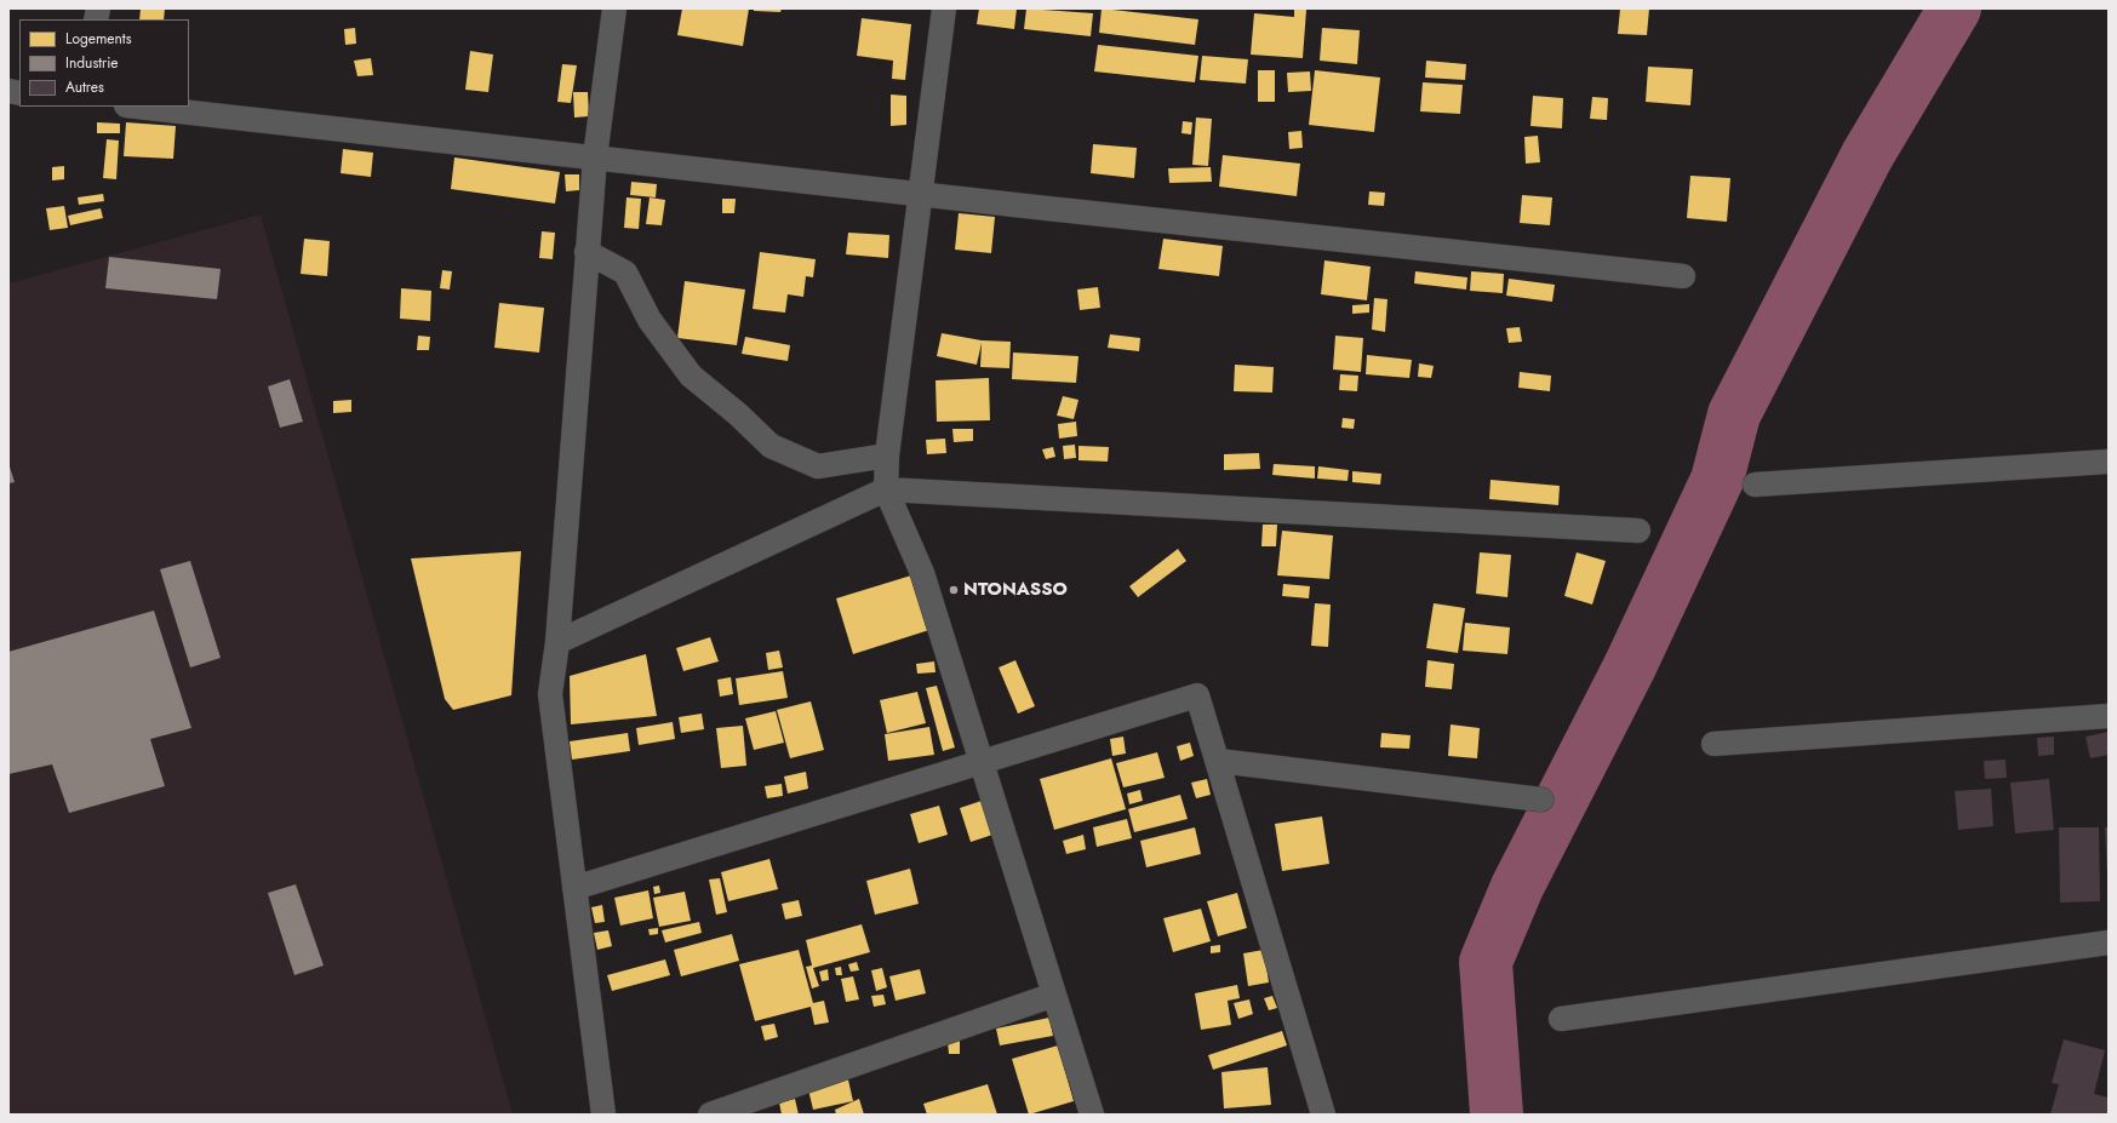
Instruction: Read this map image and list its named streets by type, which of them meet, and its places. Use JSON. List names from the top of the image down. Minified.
{"places":["NTONASSO"],"legend":["Logements","Industrie","Autres"]}
